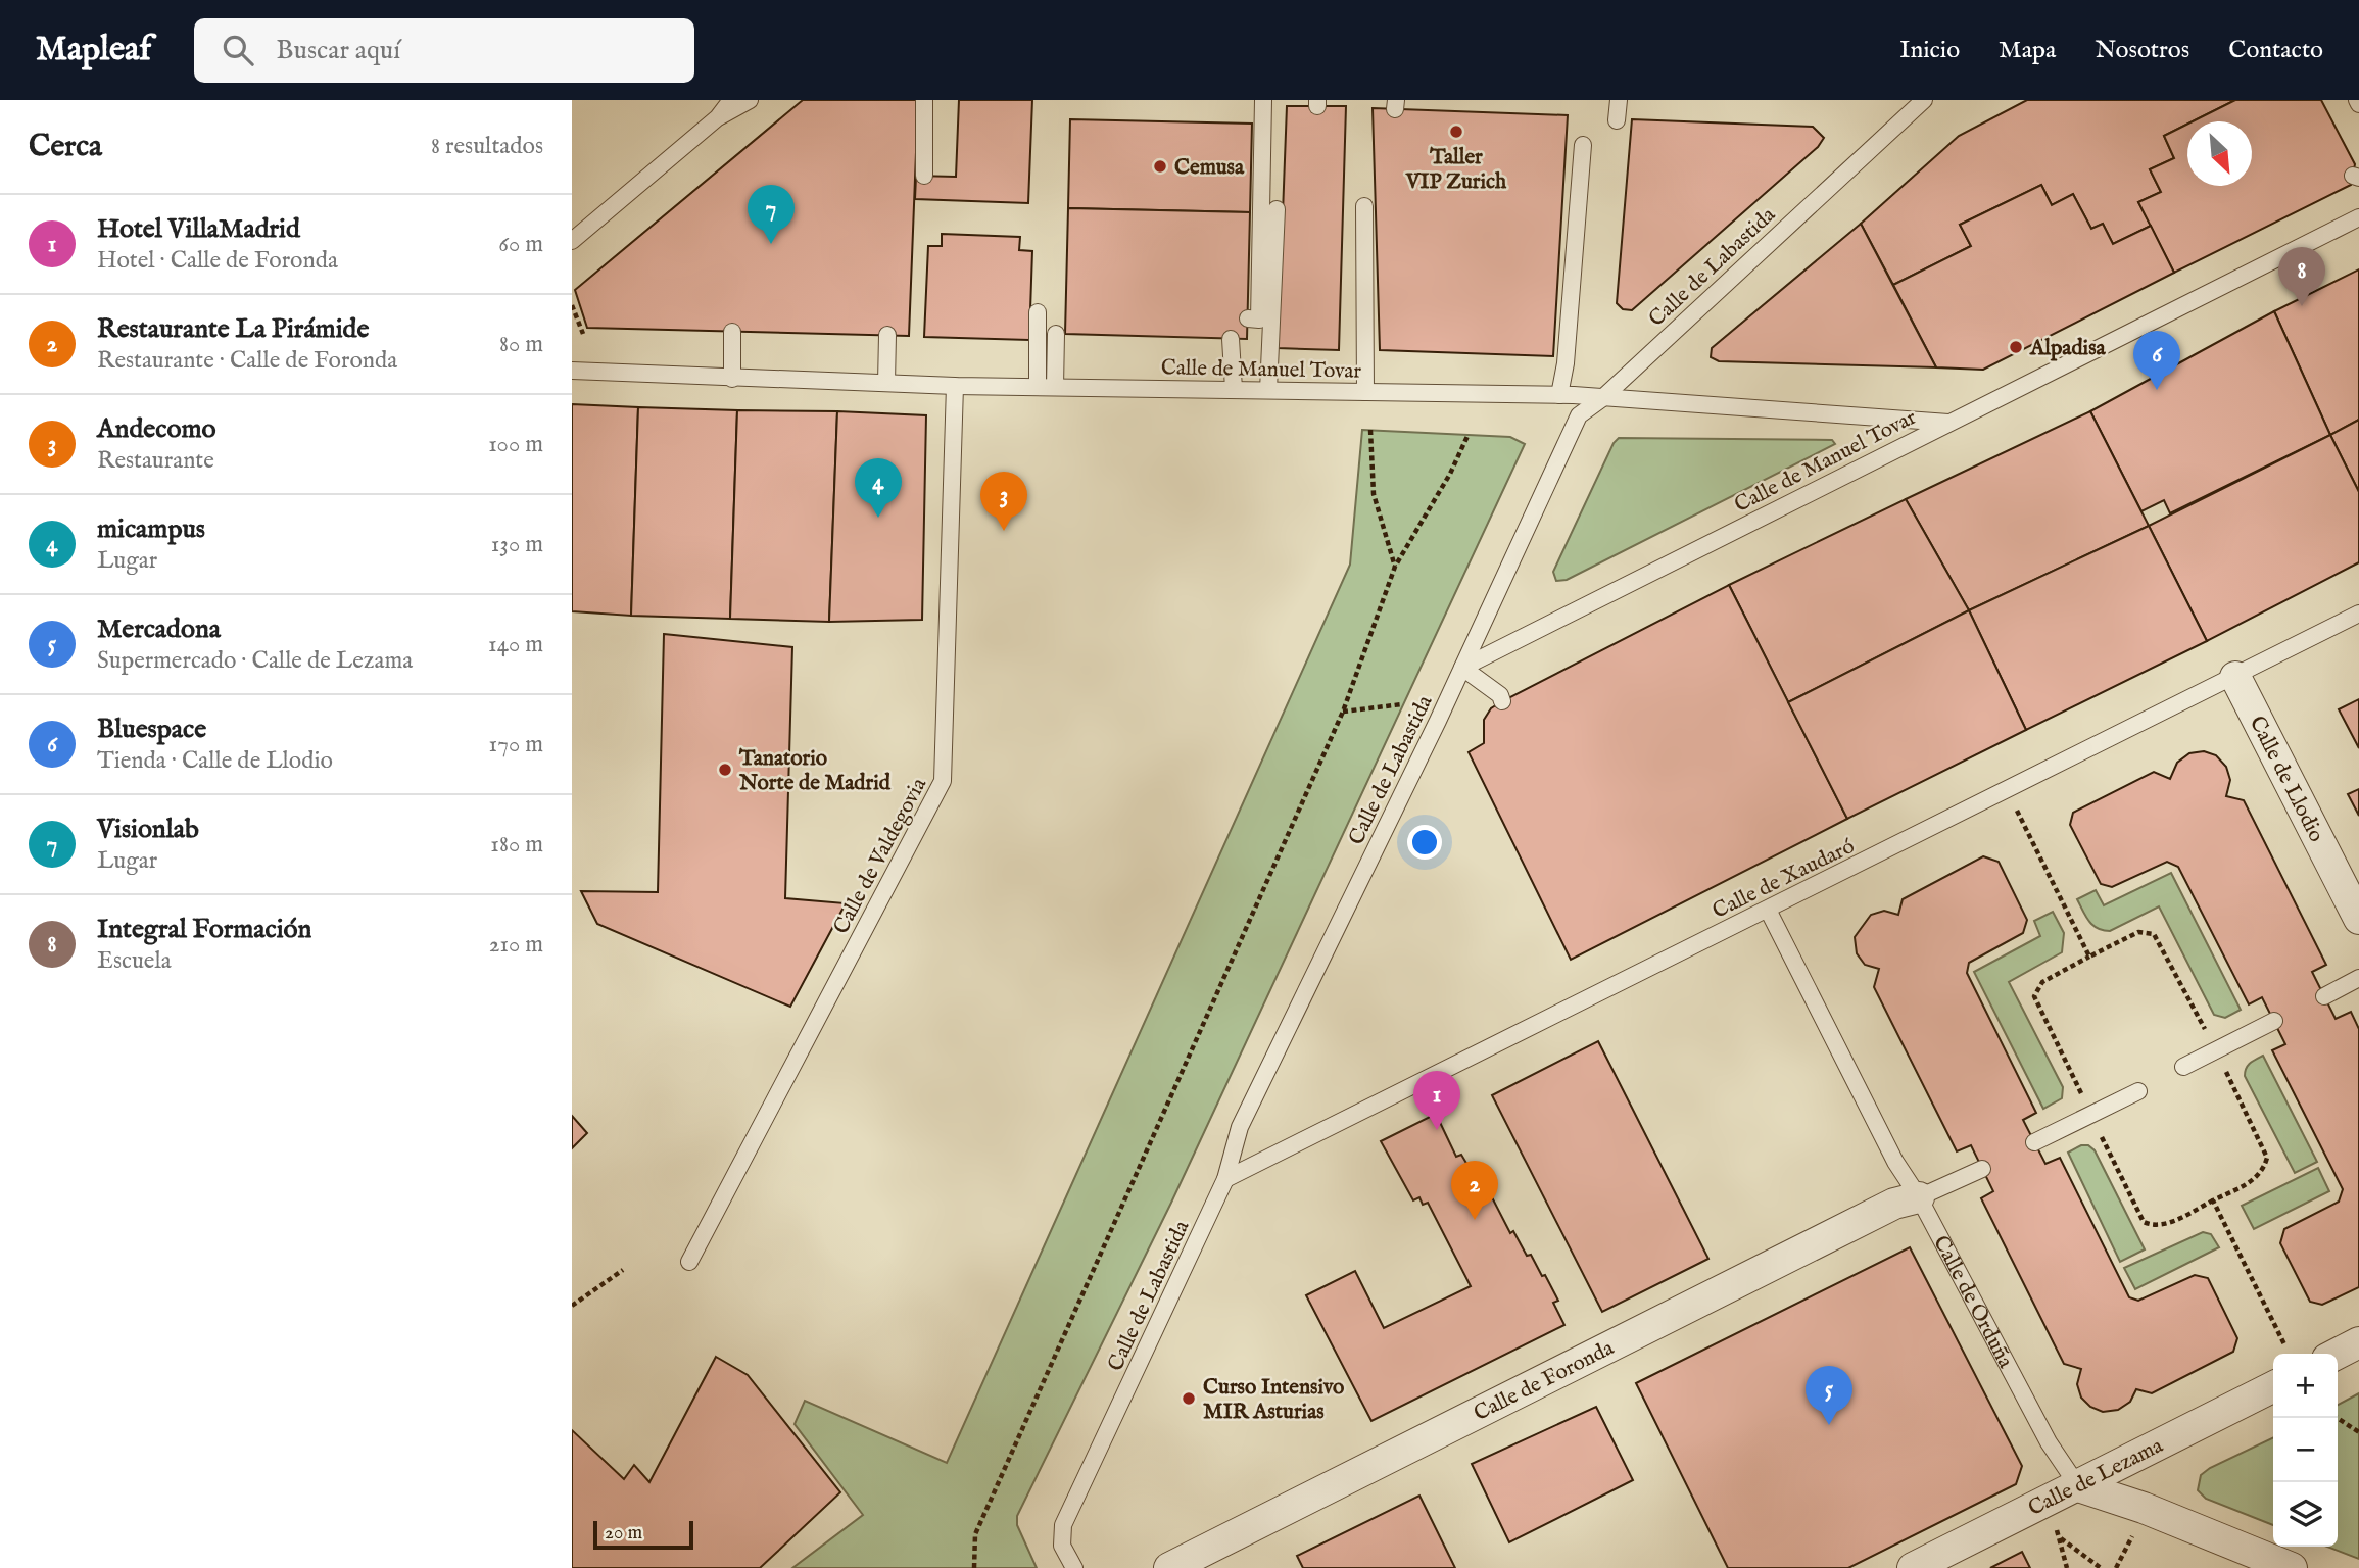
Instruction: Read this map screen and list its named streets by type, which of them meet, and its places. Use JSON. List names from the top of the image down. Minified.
{"streets":{"street":["Calle de Llodio","Calle de Foronda","Calle de Lezama"],"lane":["Calle de Labastida","Calle de Manuel Tovar","Calle de Valdegovia","Calle de Xaudaró","Calle de Orduña"]},"crossings":[["Calle de Labastida","Calle de Manuel Tovar"],["Calle de Labastida","Calle de Xaudaró"],["Calle de Manuel Tovar","Calle de Valdegovia"],["Calle de Llodio","Calle de Xaudaró"],["Calle de Xaudaró","Calle de Orduña"],["Calle de Orduña","Calle de Foronda"],["Calle de Orduña","Calle de Lezama"]],"places":["Taller VIP Zurich","Cemusa","Alpadisa","Tanatorio Norte de Madrid","Curso Intensivo MIR Asturias"],"scale_bar":"20 m","north":"bottom right","page":{"header":"Mapleaf","search":"Buscar aquí","nav":["Inicio","Mapa","Nosotros","Contacto"],"heading":["Cerca","8 resultados"],"pins":["7","8","6","4","3","1","2","5"],"list":[{"mark":"1","name":"Hotel VillaMadrid","note":"Hotel · Calle de Foronda","value":"60 m"},{"mark":"2","name":"Restaurante La Pirámide","note":"Restaurante · Calle de Foronda","value":"80 m"},{"mark":"3","name":"Andecomo","note":"Restaurante","value":"100 m"},{"mark":"4","name":"micampus","note":"Lugar","value":"130 m"},{"mark":"5","name":"Mercadona","note":"Supermercado · Calle de Lezama","value":"140 m"},{"mark":"6","name":"Bluespace","note":"Tienda · Calle de Llodio","value":"170 m"},{"mark":"7","name":"Visionlab","note":"Lugar","value":"180 m"},{"mark":"8","name":"Integral Formación","note":"Escuela","value":"210 m"}],"map_buttons":["+","−"],"scale":"20 m"}}
